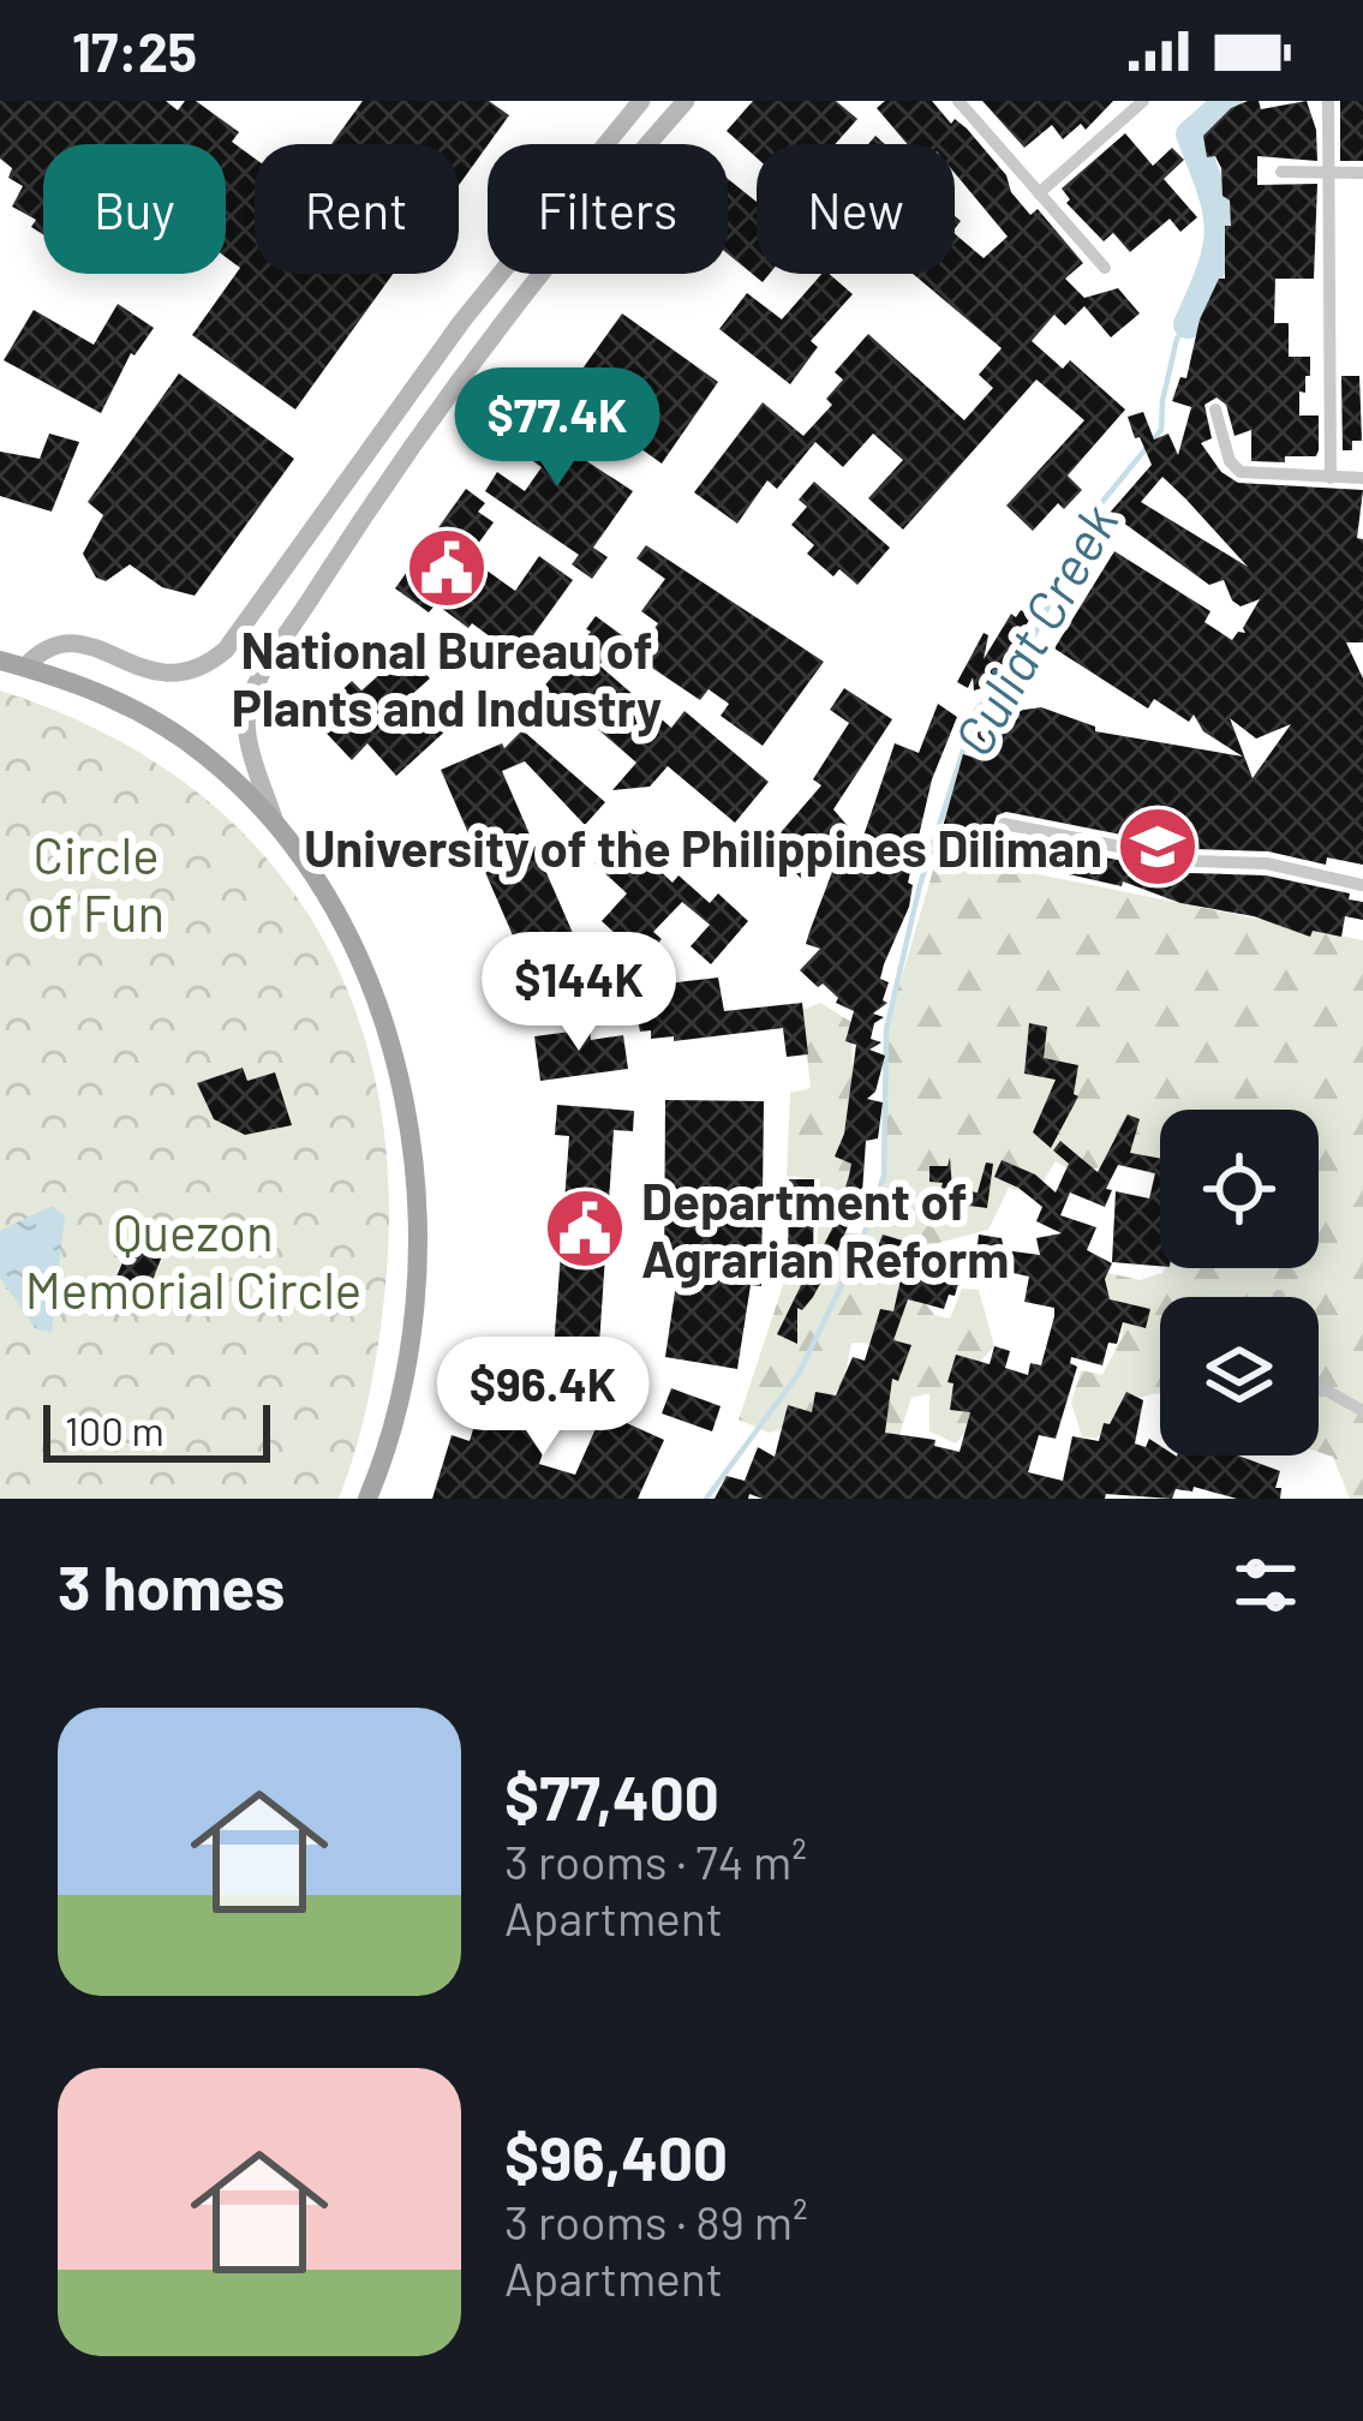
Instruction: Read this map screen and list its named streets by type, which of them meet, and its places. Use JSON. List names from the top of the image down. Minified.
{"water":["Culiat Creek"],"parks":["Circle of Fun","Quezon Memorial Circle"],"places":{"public building":["National Bureau of Plants and Industry","Department of Agrarian Reform"],"school or university":["University of the Philippines Diliman"]},"scale_bar":"100 m","page":{"status":"17:25","chip":["Buy","Rent","Filters","New"],"price":["$77.4K","$144K","$96.4K"],"scale":"100 m","heading":"3 homes","list":[{"name":"$77,400","note":"3 rooms · 74 m² · Apartment"},{"name":"$96,400","note":"3 rooms · 89 m² · Apartment"}]}}
